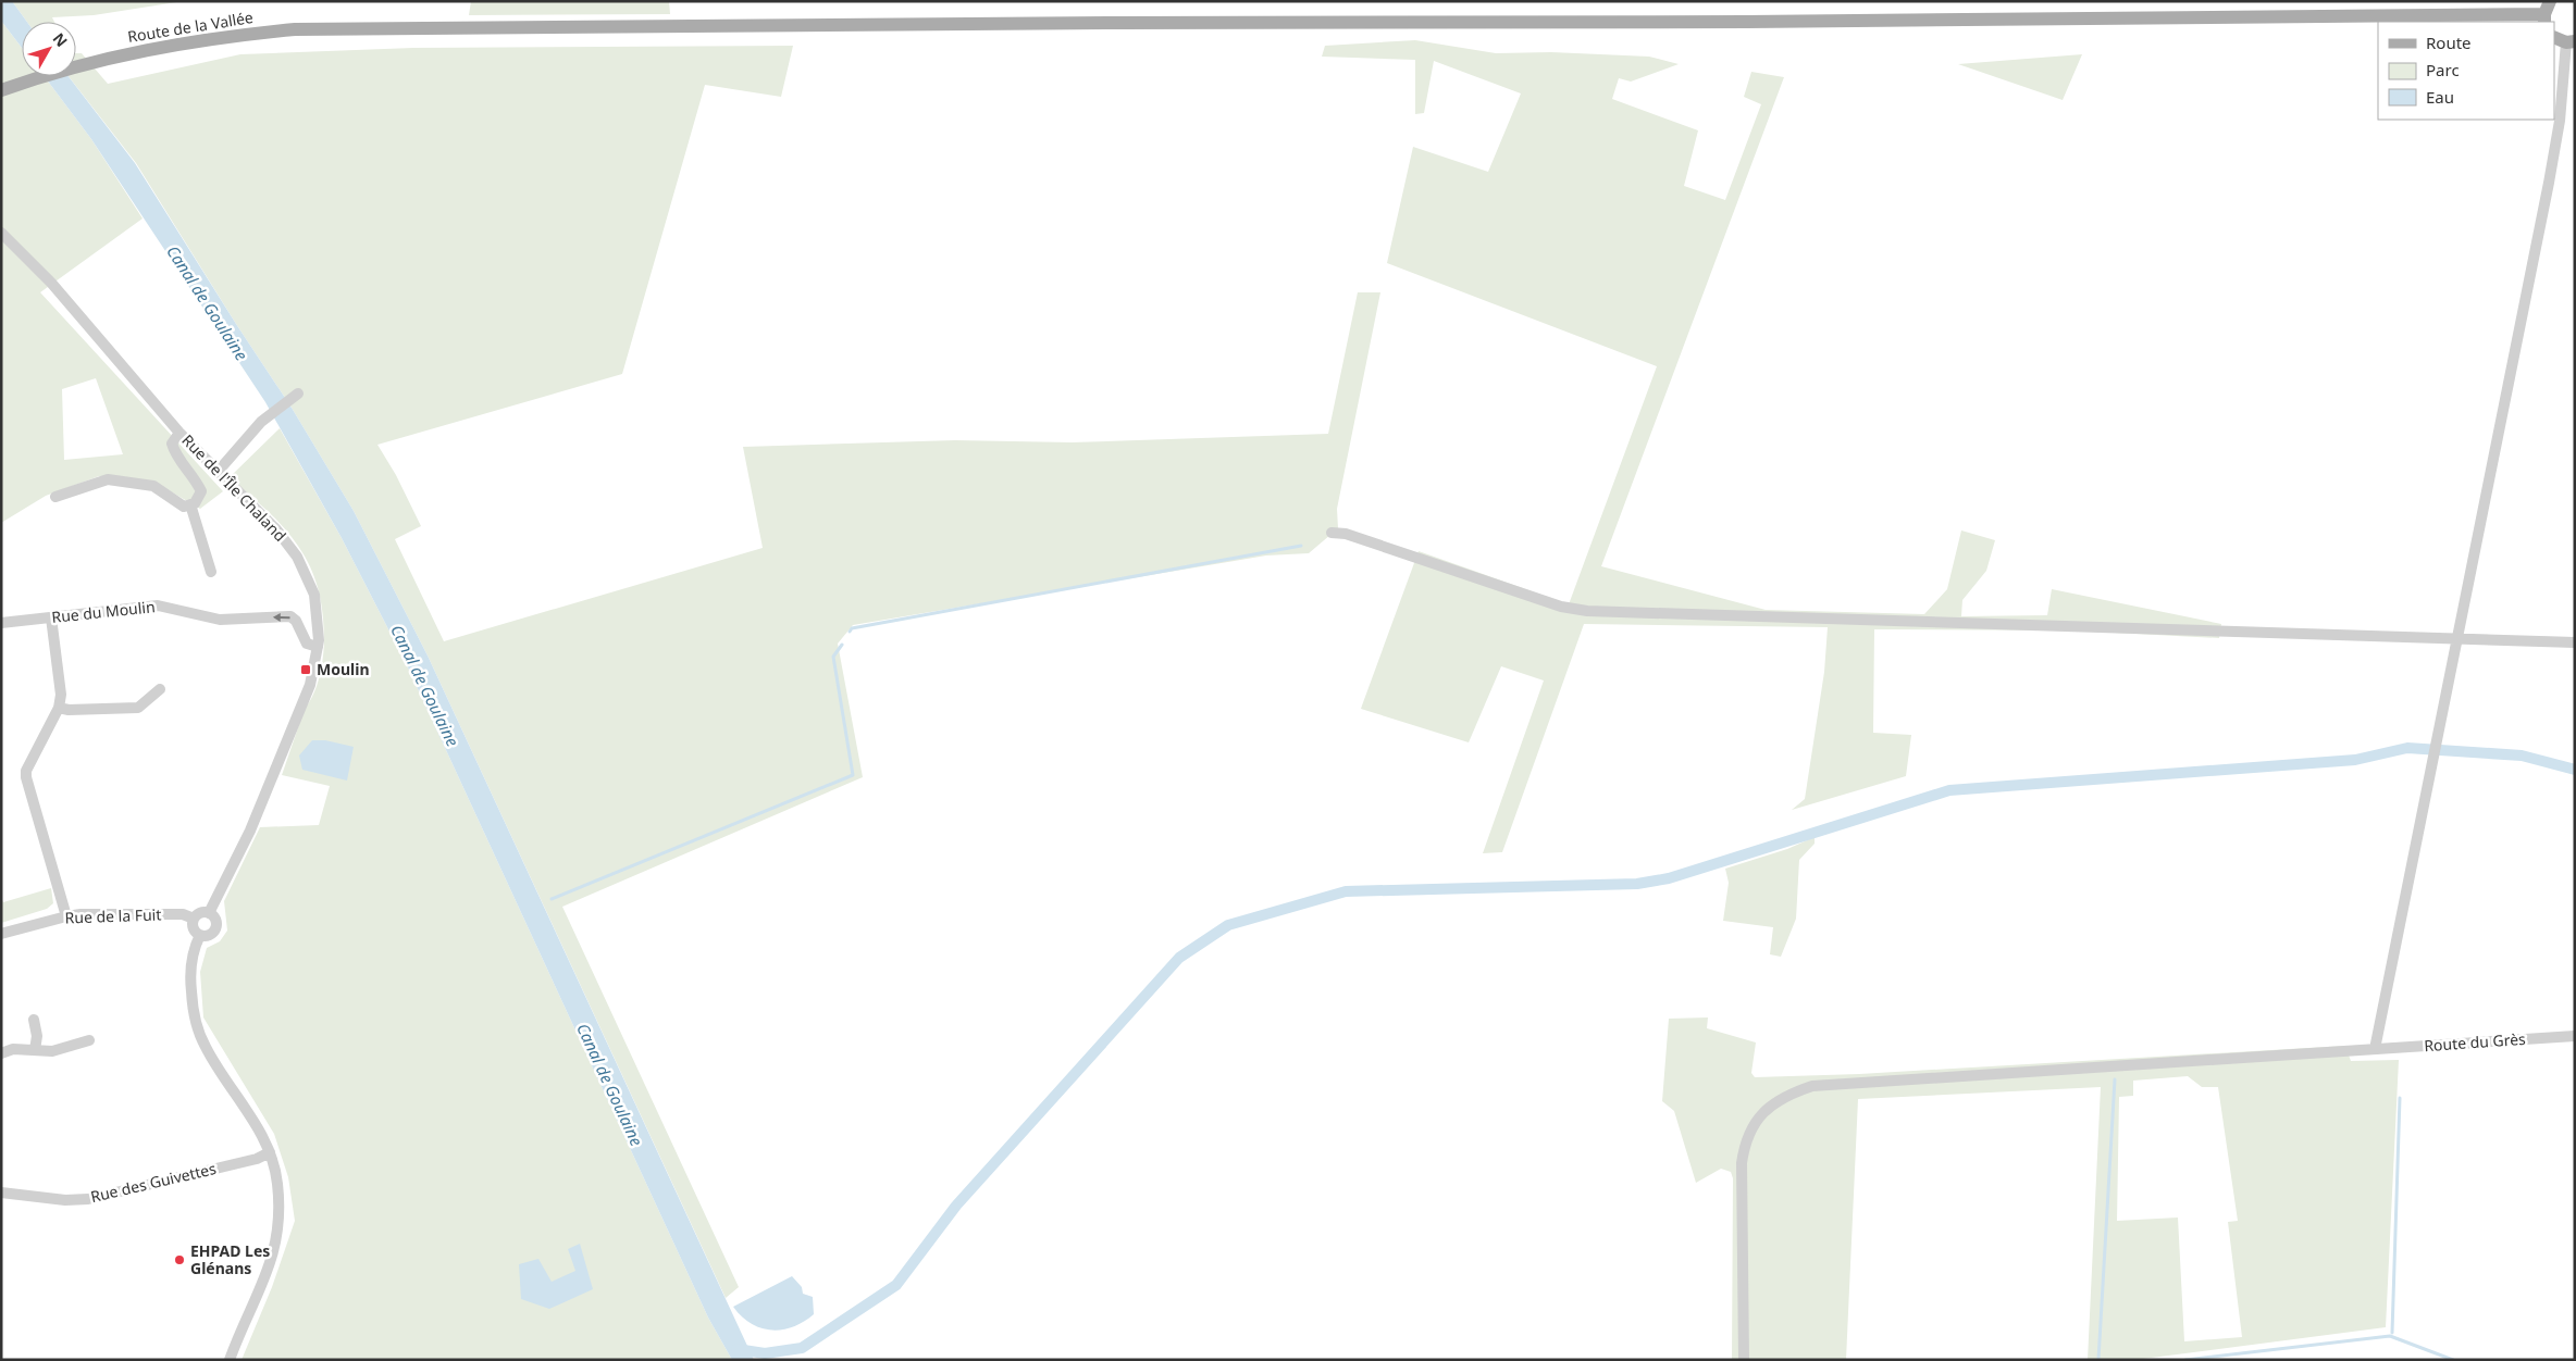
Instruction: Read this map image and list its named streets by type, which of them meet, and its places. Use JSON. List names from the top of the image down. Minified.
{"streets":{"main road":["Route de la Vallée"],"street":["Rue de l'Île Chaland","Rue du Moulin","Rue de la Fuit","Route du Grès","Rue des Guivettes"]},"crossings":[["Rue de l'Île Chaland","Rue du Moulin"],["Rue de l'Île Chaland","Rue de la Fuit"]],"water":["Canal de Goulaine"],"places":{"transit":["Moulin"],"other":["EHPAD Les Glénans"]},"legend":["Route","Parc","Eau"],"north":"top right"}
